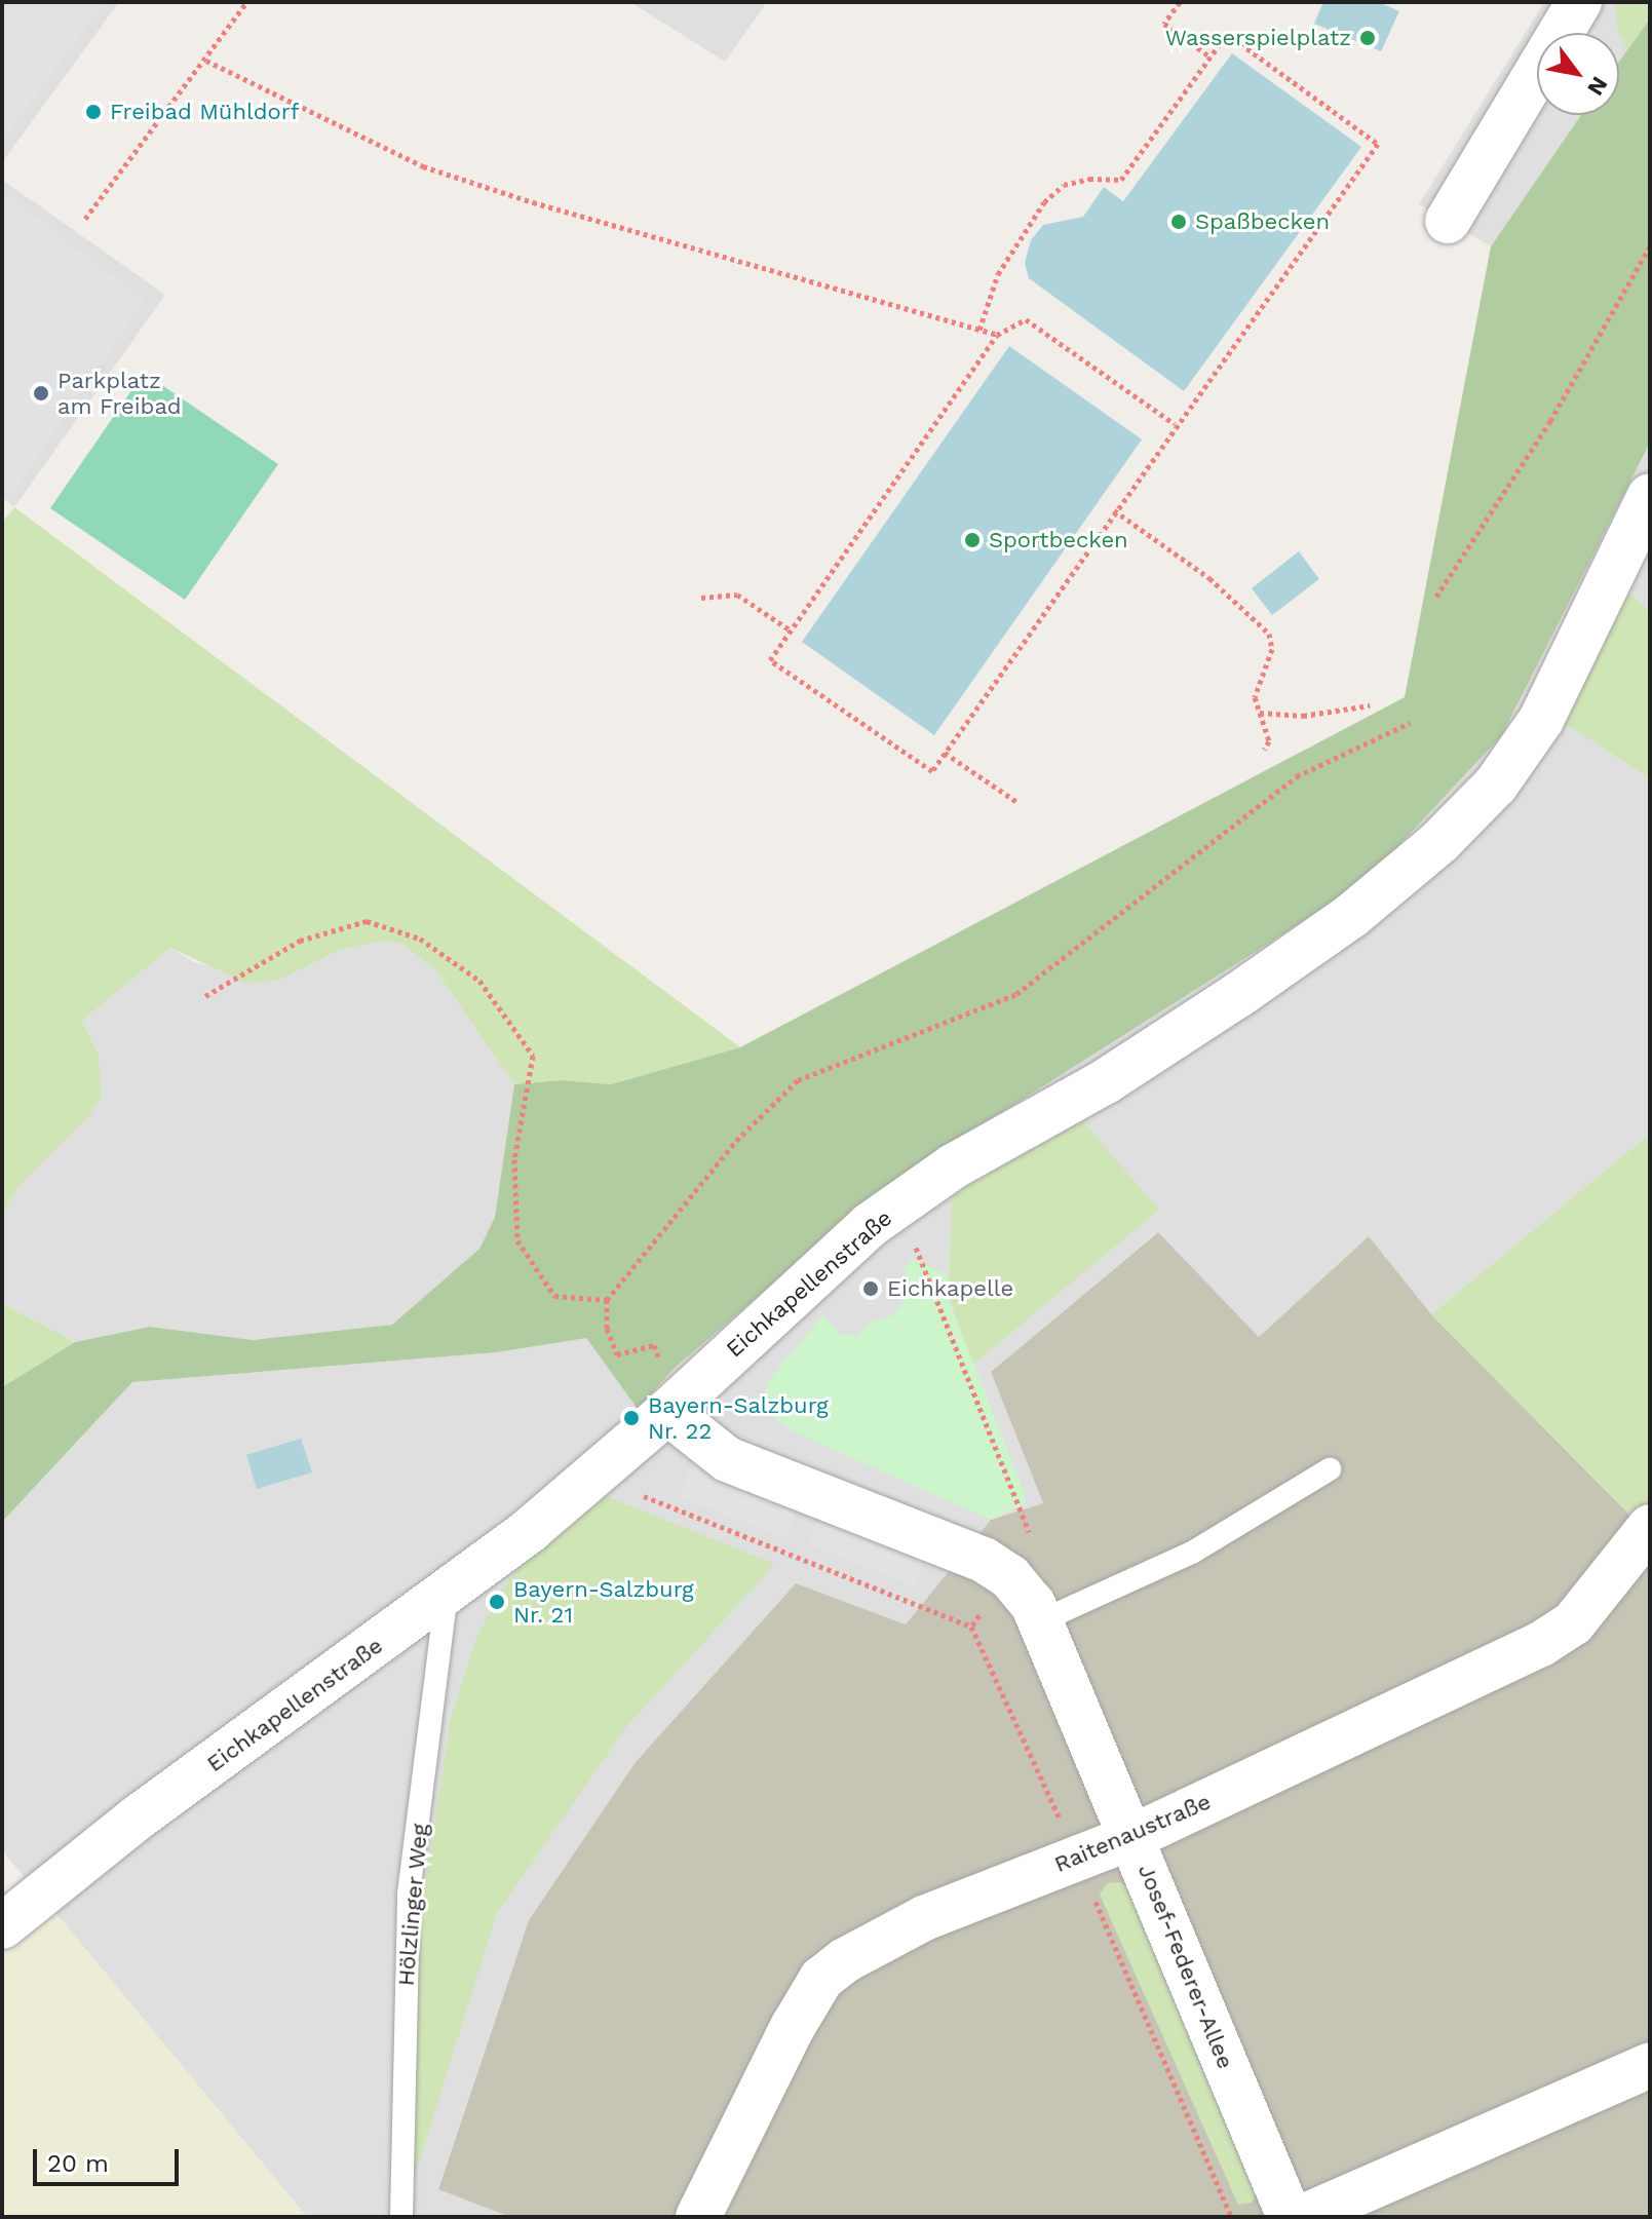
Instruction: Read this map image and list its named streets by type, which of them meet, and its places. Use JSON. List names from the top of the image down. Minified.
{"streets":{"street":["Eichkapellenstraße","Raitenaustraße","Josef-Federer-Allee"],"lane":["Hölzlinger Weg"]},"crossings":[["Eichkapellenstraße","Hölzlinger Weg"],["Raitenaustraße","Josef-Federer-Allee"]],"places":["Wasserspielplatz","Freibad Mühldorf","Spaßbecken","Parkplatz am Freibad","Sportbecken","Eichkapelle","Bayern-Salzburg Nr. 22","Bayern-Salzburg Nr. 21"],"scale_bar":"20 m","north":"bottom right"}
